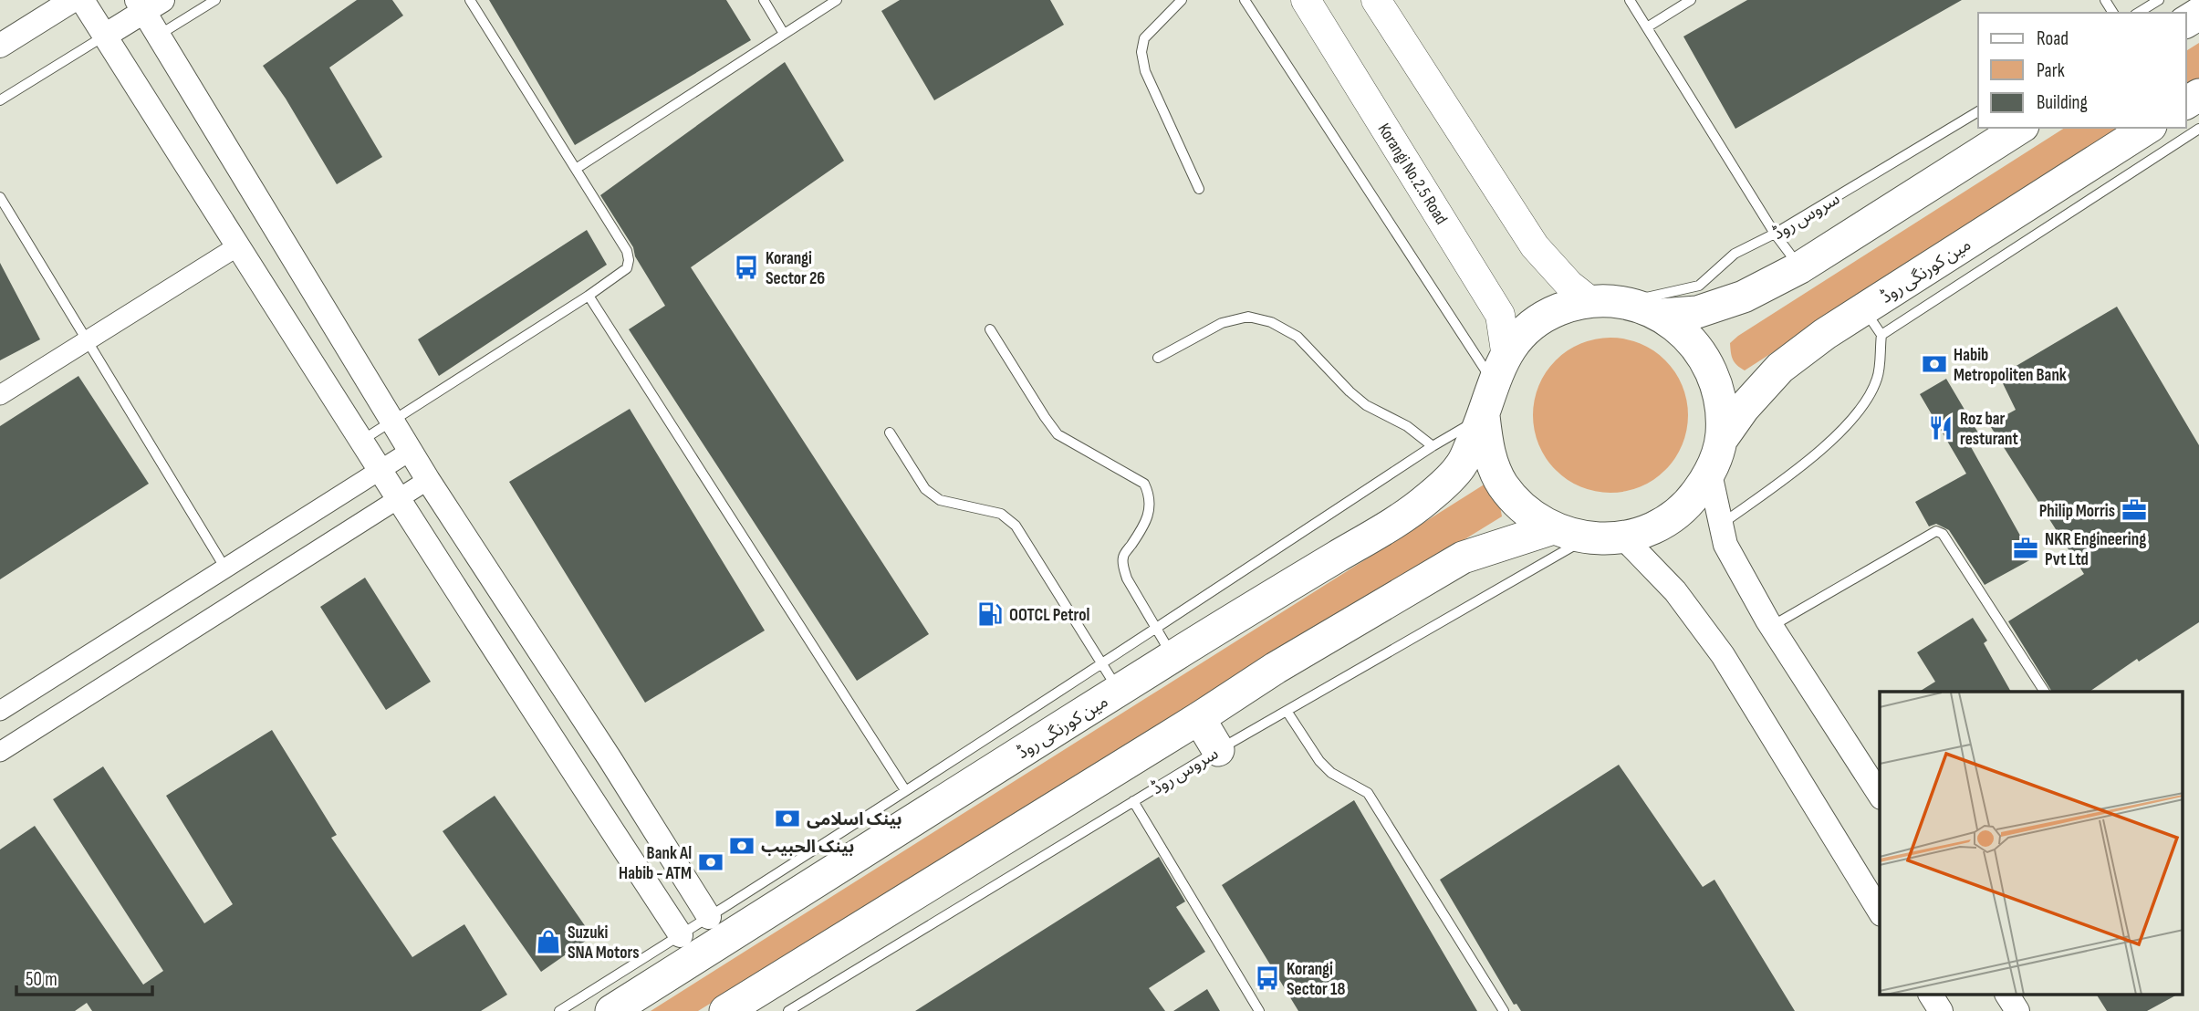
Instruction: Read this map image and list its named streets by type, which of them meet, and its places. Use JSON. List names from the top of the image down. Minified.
{"streets":{"main road":["Korangi No.2.5 Road","مین کورنگی روڈ"],"lane":["سروس روڈ"]},"crossings":[["Korangi No.2.5 Road","مین کورنگی روڈ"]],"places":{"bus stop":["Korangi Sector 26","Korangi Sector 18"],"bank":["Habib Metropoliten Bank","بینک اسلامی","بينک الحبيب","Bank Al Habib - ATM"],"restaurant":["Roz bar resturant"],"office":["Philip Morris","NKR Engineering Pvt Ltd"],"fuel station":["OOTCL Petrol"],"shop":["Suzuki SNA Motors"]},"legend":["Road","Park","Building"],"scale_bar":"50 m"}
